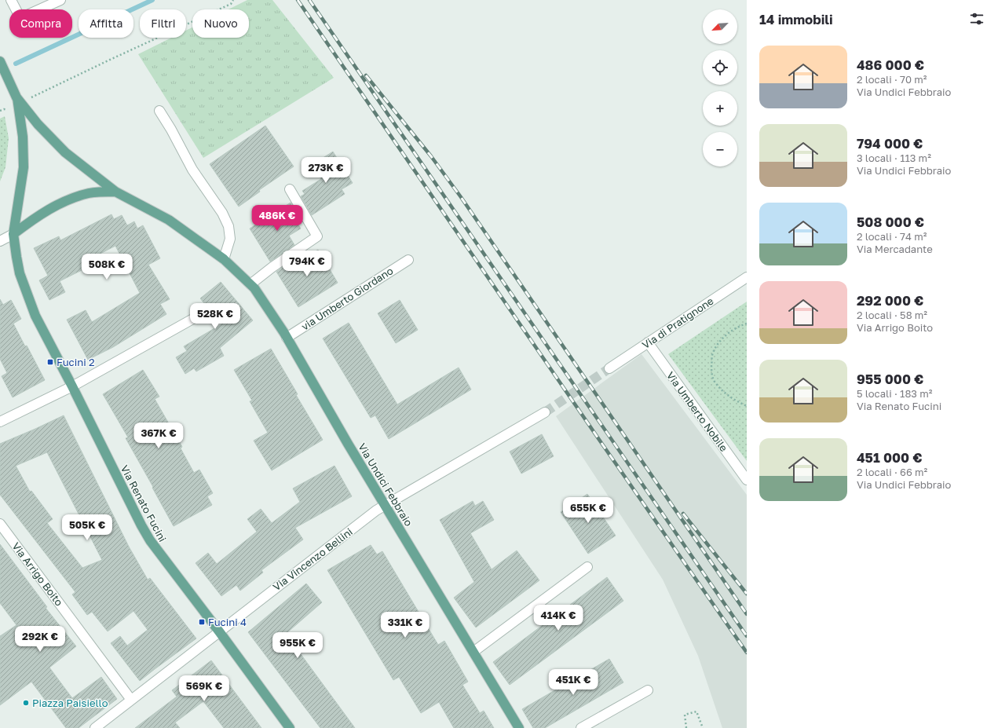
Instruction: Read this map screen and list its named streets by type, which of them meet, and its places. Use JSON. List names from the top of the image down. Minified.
{"streets":{"main road":["Via Undici Febbraio","Via Renato Fucini"],"street":["via Umberto Giordano","Via di Pratignone","Via Umberto Nobile","Via Vincenzo Bellini","Via Arrigo Boito"]},"crossings":[["via Umberto Giordano","Via Undici Febbraio"],["Via di Pratignone","Via Umberto Nobile"],["Via Undici Febbraio","Via Renato Fucini"],["Via Undici Febbraio","Via Vincenzo Bellini"],["Via Renato Fucini","Via Vincenzo Bellini"],["Via Vincenzo Bellini","Via Arrigo Boito"]],"places":{"transit":["Fucini 2","Fucini 4"],"other":["Piazza Paisiello"]},"north":"bottom left","page":{"heading":"14 immobili","map_buttons":["+","−"],"chip":["Compra","Affitta","Filtri","Nuovo"],"list":[{"name":"486 000 €","note":"2 locali · 70 m² · Via Undici Febbraio"},{"name":"794 000 €","note":"3 locali · 113 m² · Via Undici Febbraio"},{"name":"508 000 €","note":"2 locali · 74 m² · Via Mercadante"},{"name":"292 000 €","note":"2 locali · 58 m² · Via Arrigo Boito"},{"name":"955 000 €","note":"5 locali · 183 m² · Via Renato Fucini"},{"name":"451 000 €","note":"2 locali · 66 m² · Via Undici Febbraio"}],"price":["273K €","486K €","794K €","508K €","528K €","367K €","655K €","505K €","414K €","331K €","292K €","955K €","451K €","569K €"]}}
